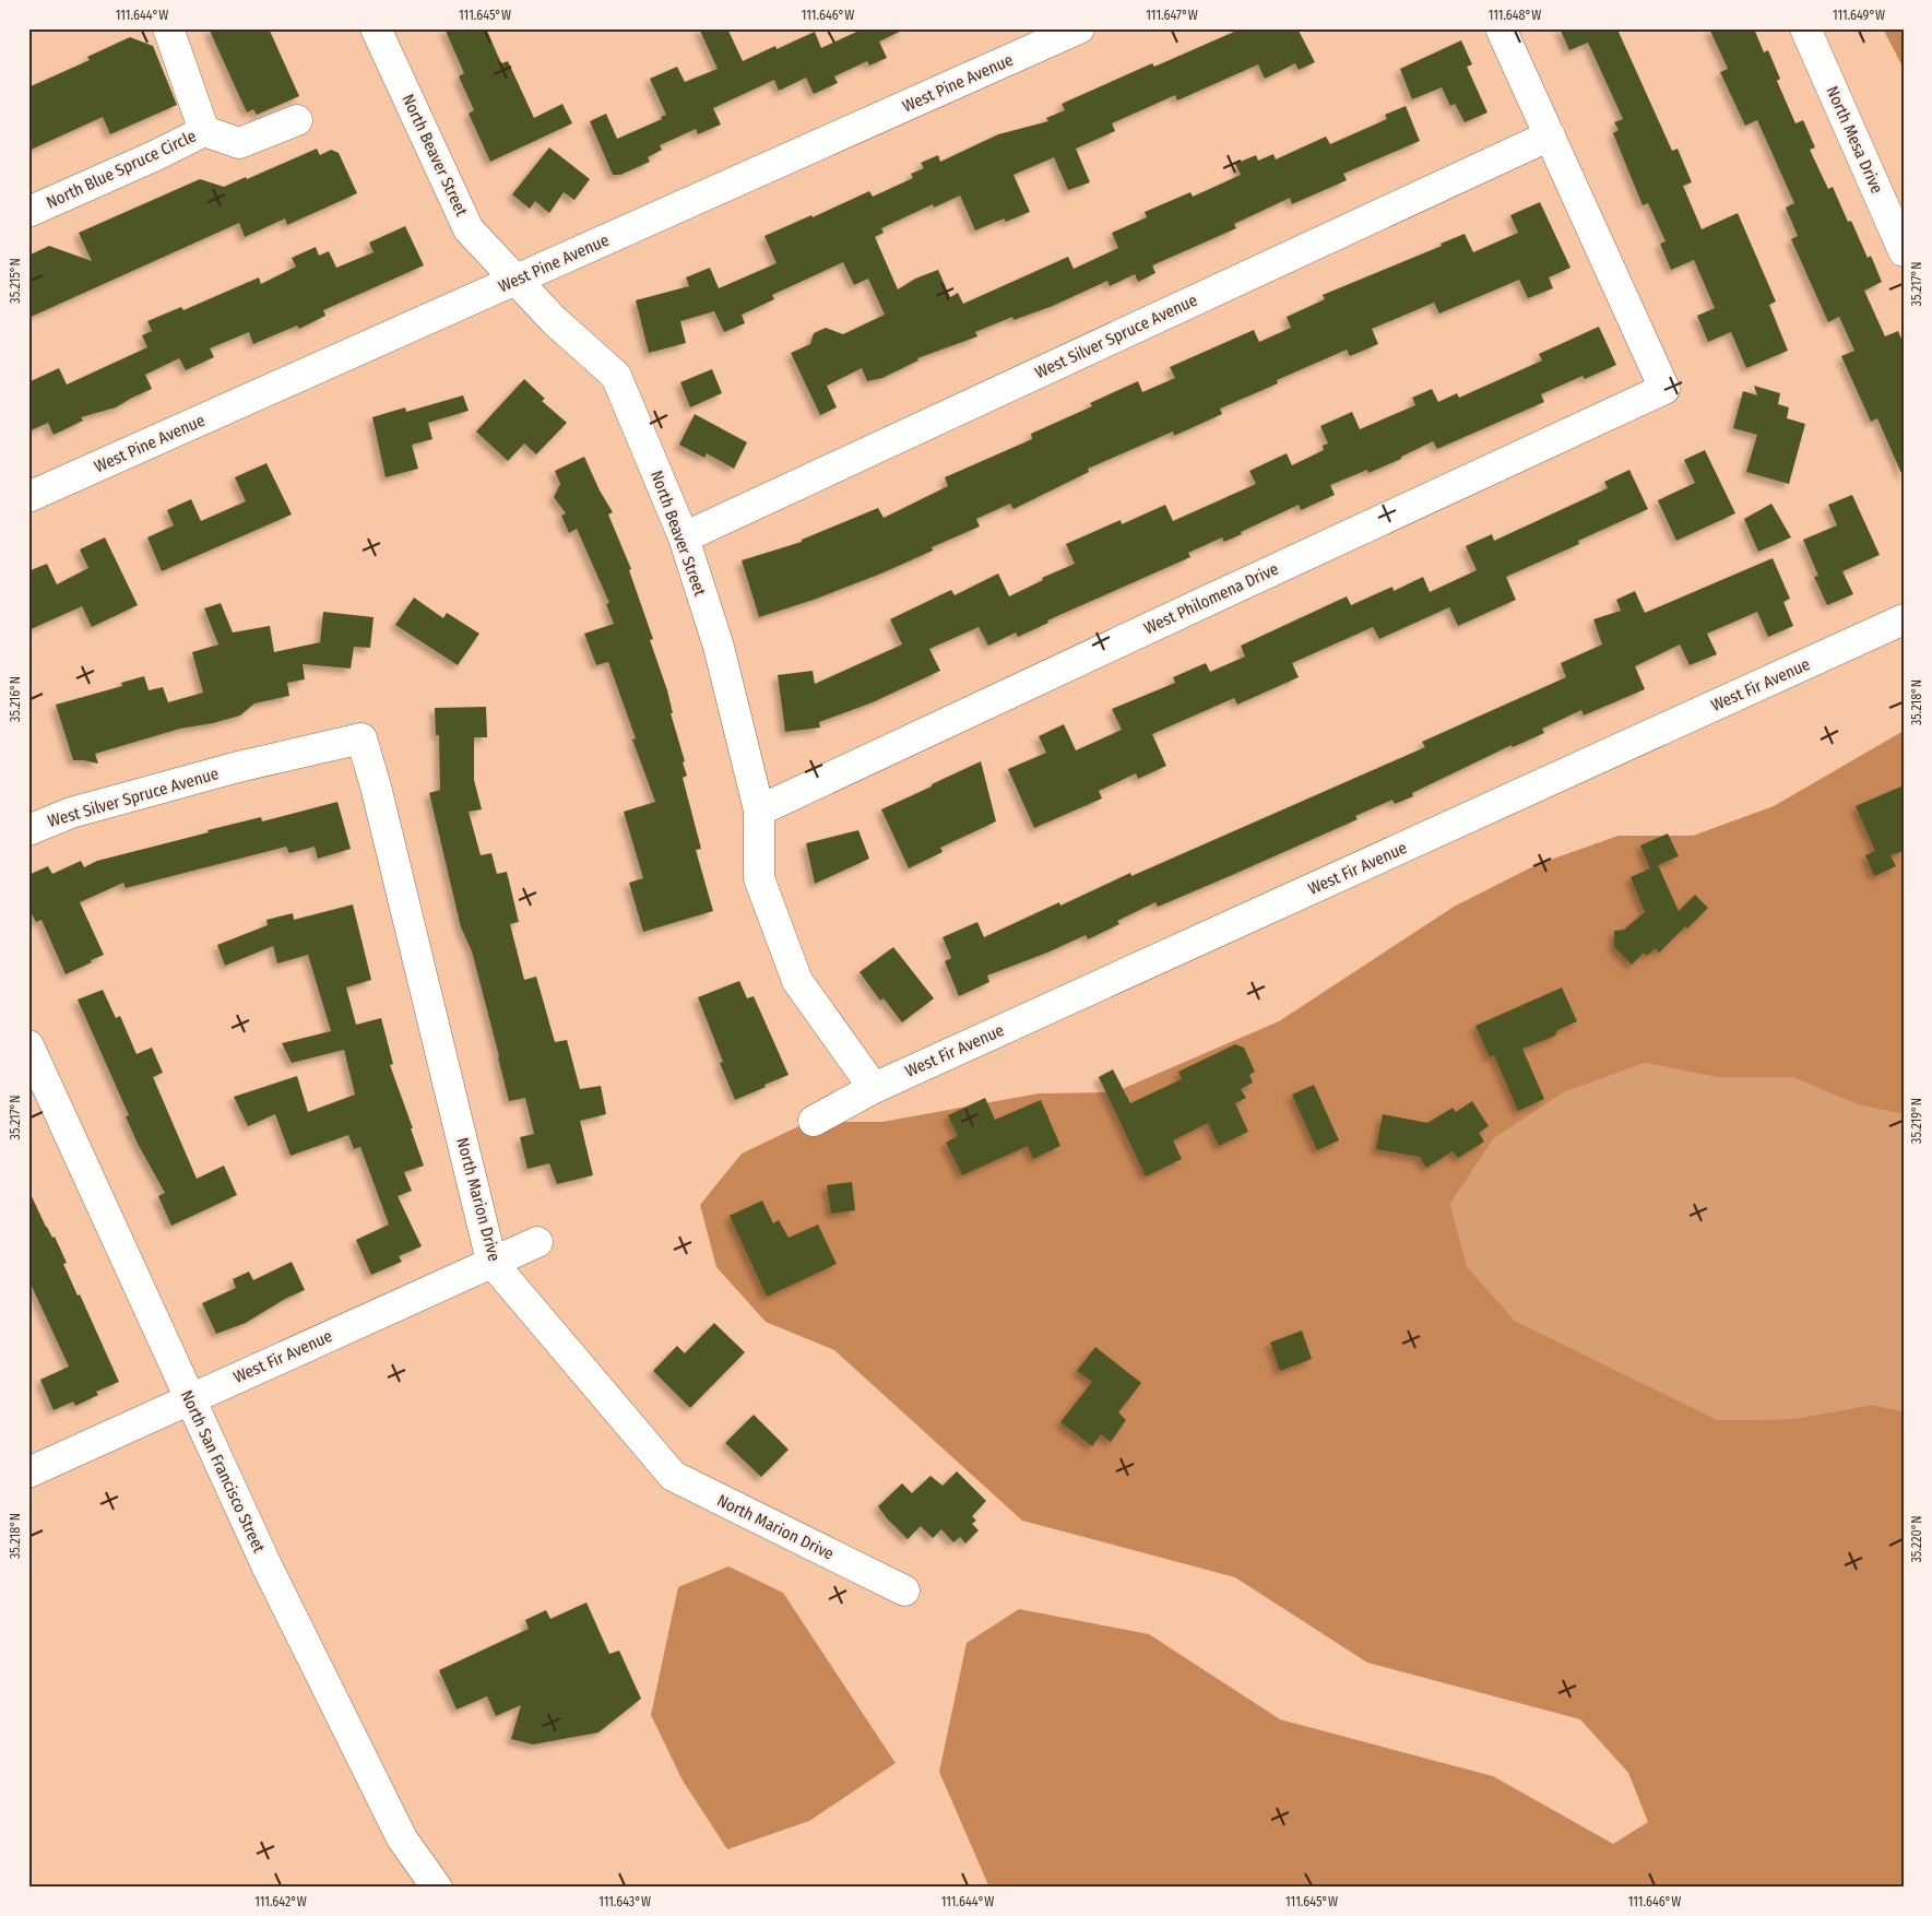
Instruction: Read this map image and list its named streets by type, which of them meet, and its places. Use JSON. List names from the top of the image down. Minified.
{"streets":{"street":["West Pine Avenue","North Mesa Drive","North Beaver Street","North Blue Spruce Circle","West Silver Spruce Avenue","West Philomena Drive","West Fir Avenue","North Marion Drive","North San Francisco Street"]},"crossings":[["West Pine Avenue","North Beaver Street"],["North Beaver Street","West Silver Spruce Avenue"],["North Beaver Street","West Philomena Drive"],["North Beaver Street","West Fir Avenue"],["West Silver Spruce Avenue","West Philomena Drive"],["West Silver Spruce Avenue","North Marion Drive"],["West Fir Avenue","North Marion Drive"],["West Fir Avenue","North San Francisco Street"]],"coordinates":["111.644°W","111.645°W","111.646°W","111.647°W","111.648°W","111.649°W","35.215°N","35.217°N","35.216°N","35.218°N","35.219°N","35.220°N","111.642°W","111.643°W"]}
